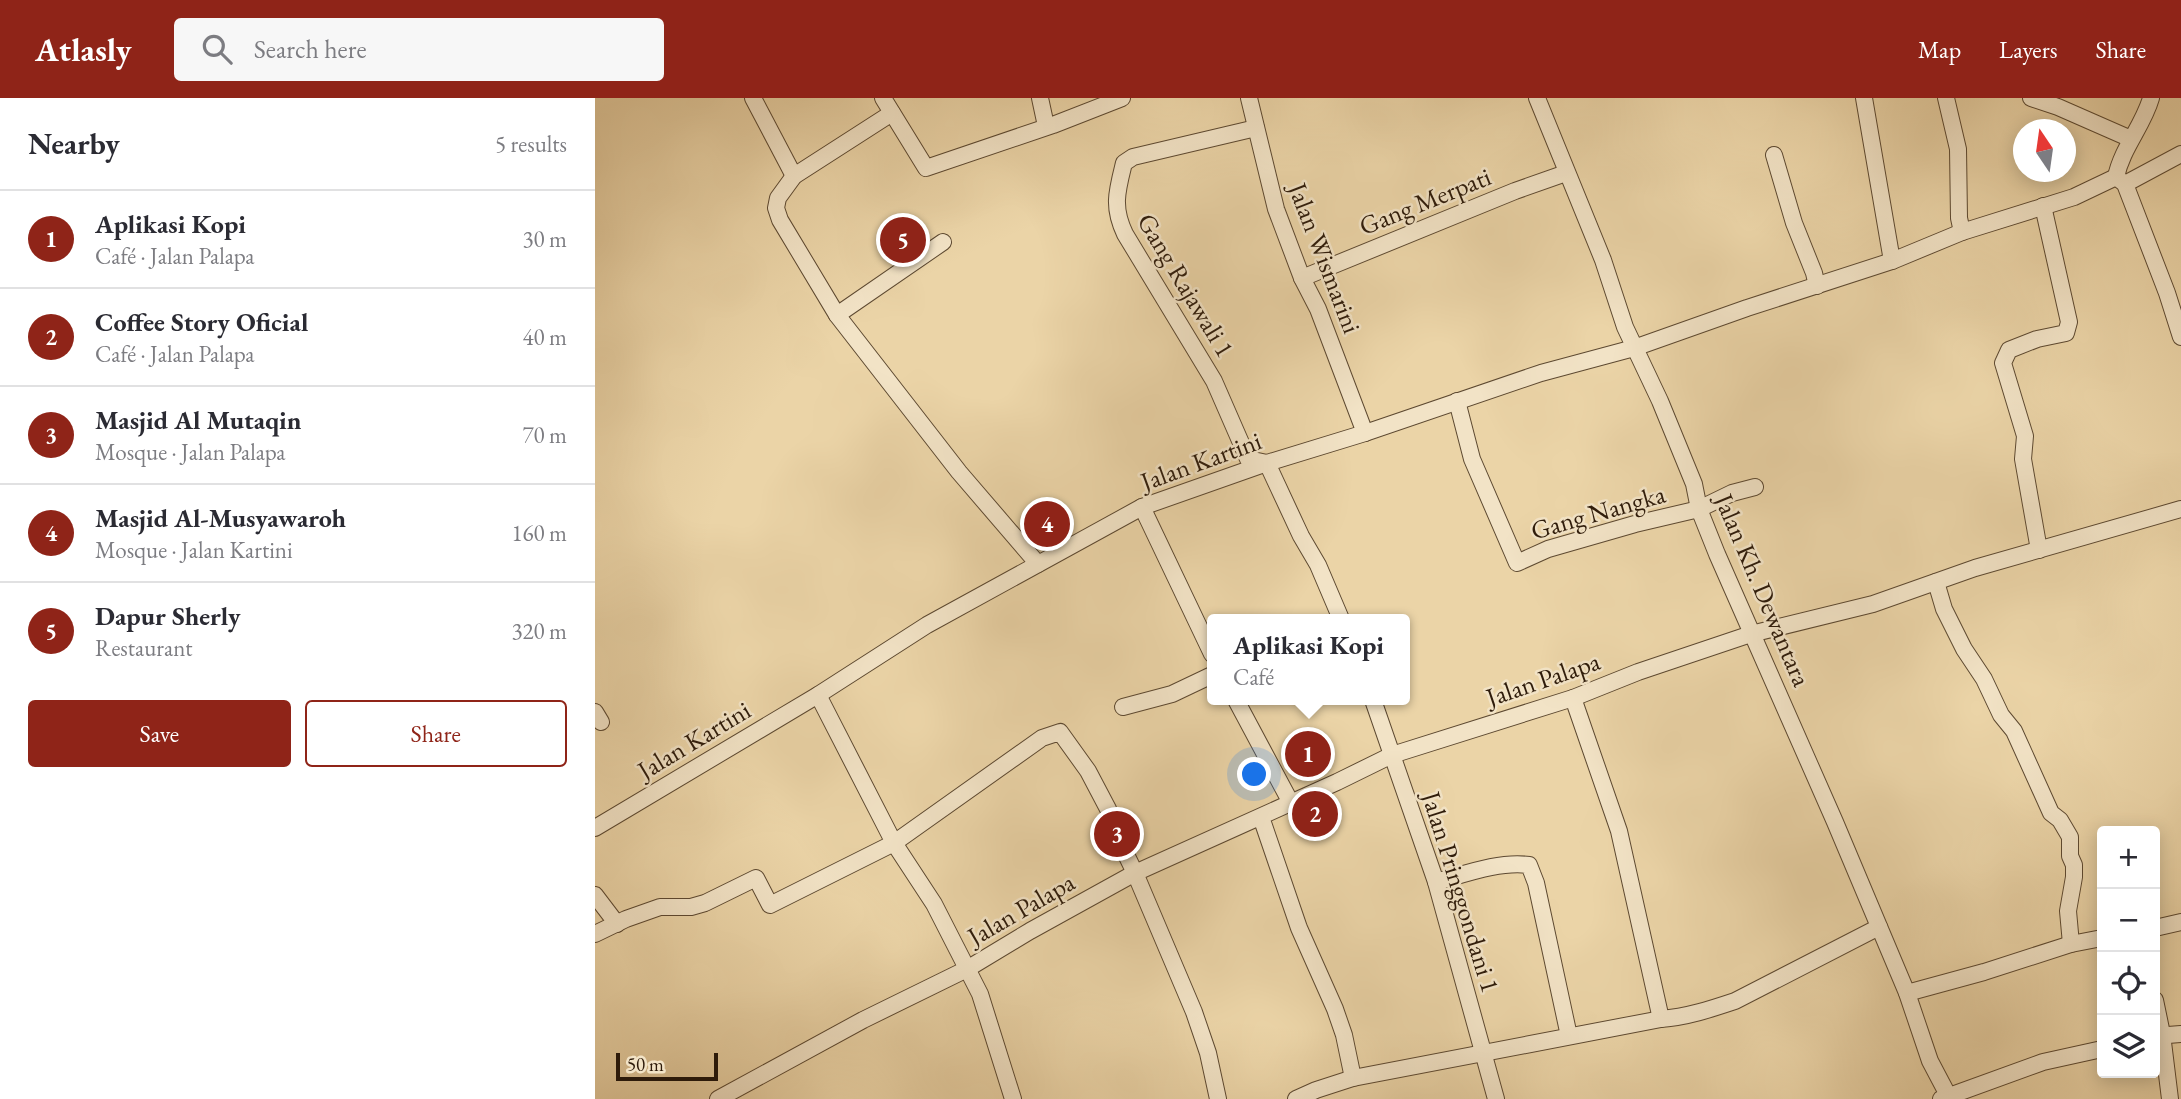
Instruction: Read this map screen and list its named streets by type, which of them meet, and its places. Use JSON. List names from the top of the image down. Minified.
{"streets":{"street":["Gang Merpati","Jalan Wismarini","Gang Rajawali 1","Jalan Kartini","Gang Nangka","Jalan Kh. Dewantara","Jalan Palapa","Jalan Pringgondani 1"]},"crossings":[["Gang Merpati","Jalan Wismarini"],["Gang Merpati","Jalan Kh. Dewantara"],["Jalan Wismarini","Gang Rajawali 1"],["Jalan Wismarini","Jalan Kartini"],["Gang Rajawali 1","Jalan Kartini"],["Jalan Kartini","Gang Nangka"],["Jalan Kartini","Jalan Kh. Dewantara"],["Gang Nangka","Jalan Kh. Dewantara"],["Jalan Kh. Dewantara","Jalan Palapa"],["Jalan Palapa","Jalan Pringgondani 1"]],"scale_bar":"50 m","north":"top","page":{"header":"Atlasly","search":"Search here","nav":["Map","Layers","Share"],"heading":["Nearby","5 results"],"list":[{"mark":"1","name":"Aplikasi Kopi","note":"Café · Jalan Palapa","value":"30 m"},{"mark":"2","name":"Coffee Story Oficial","note":"Café · Jalan Palapa","value":"40 m"},{"mark":"3","name":"Masjid Al Mutaqin","note":"Mosque · Jalan Palapa","value":"70 m"},{"mark":"4","name":"Masjid Al-Musyawaroh","note":"Mosque · Jalan Kartini","value":"160 m"},{"mark":"5","name":"Dapur Sherly","note":"Restaurant","value":"320 m"}],"pins":["5","4","1","2","3"],"popup":["Aplikasi Kopi","Café"],"buttons":["Save","Share"],"map_buttons":["+","−"],"scale":"50 m"}}
